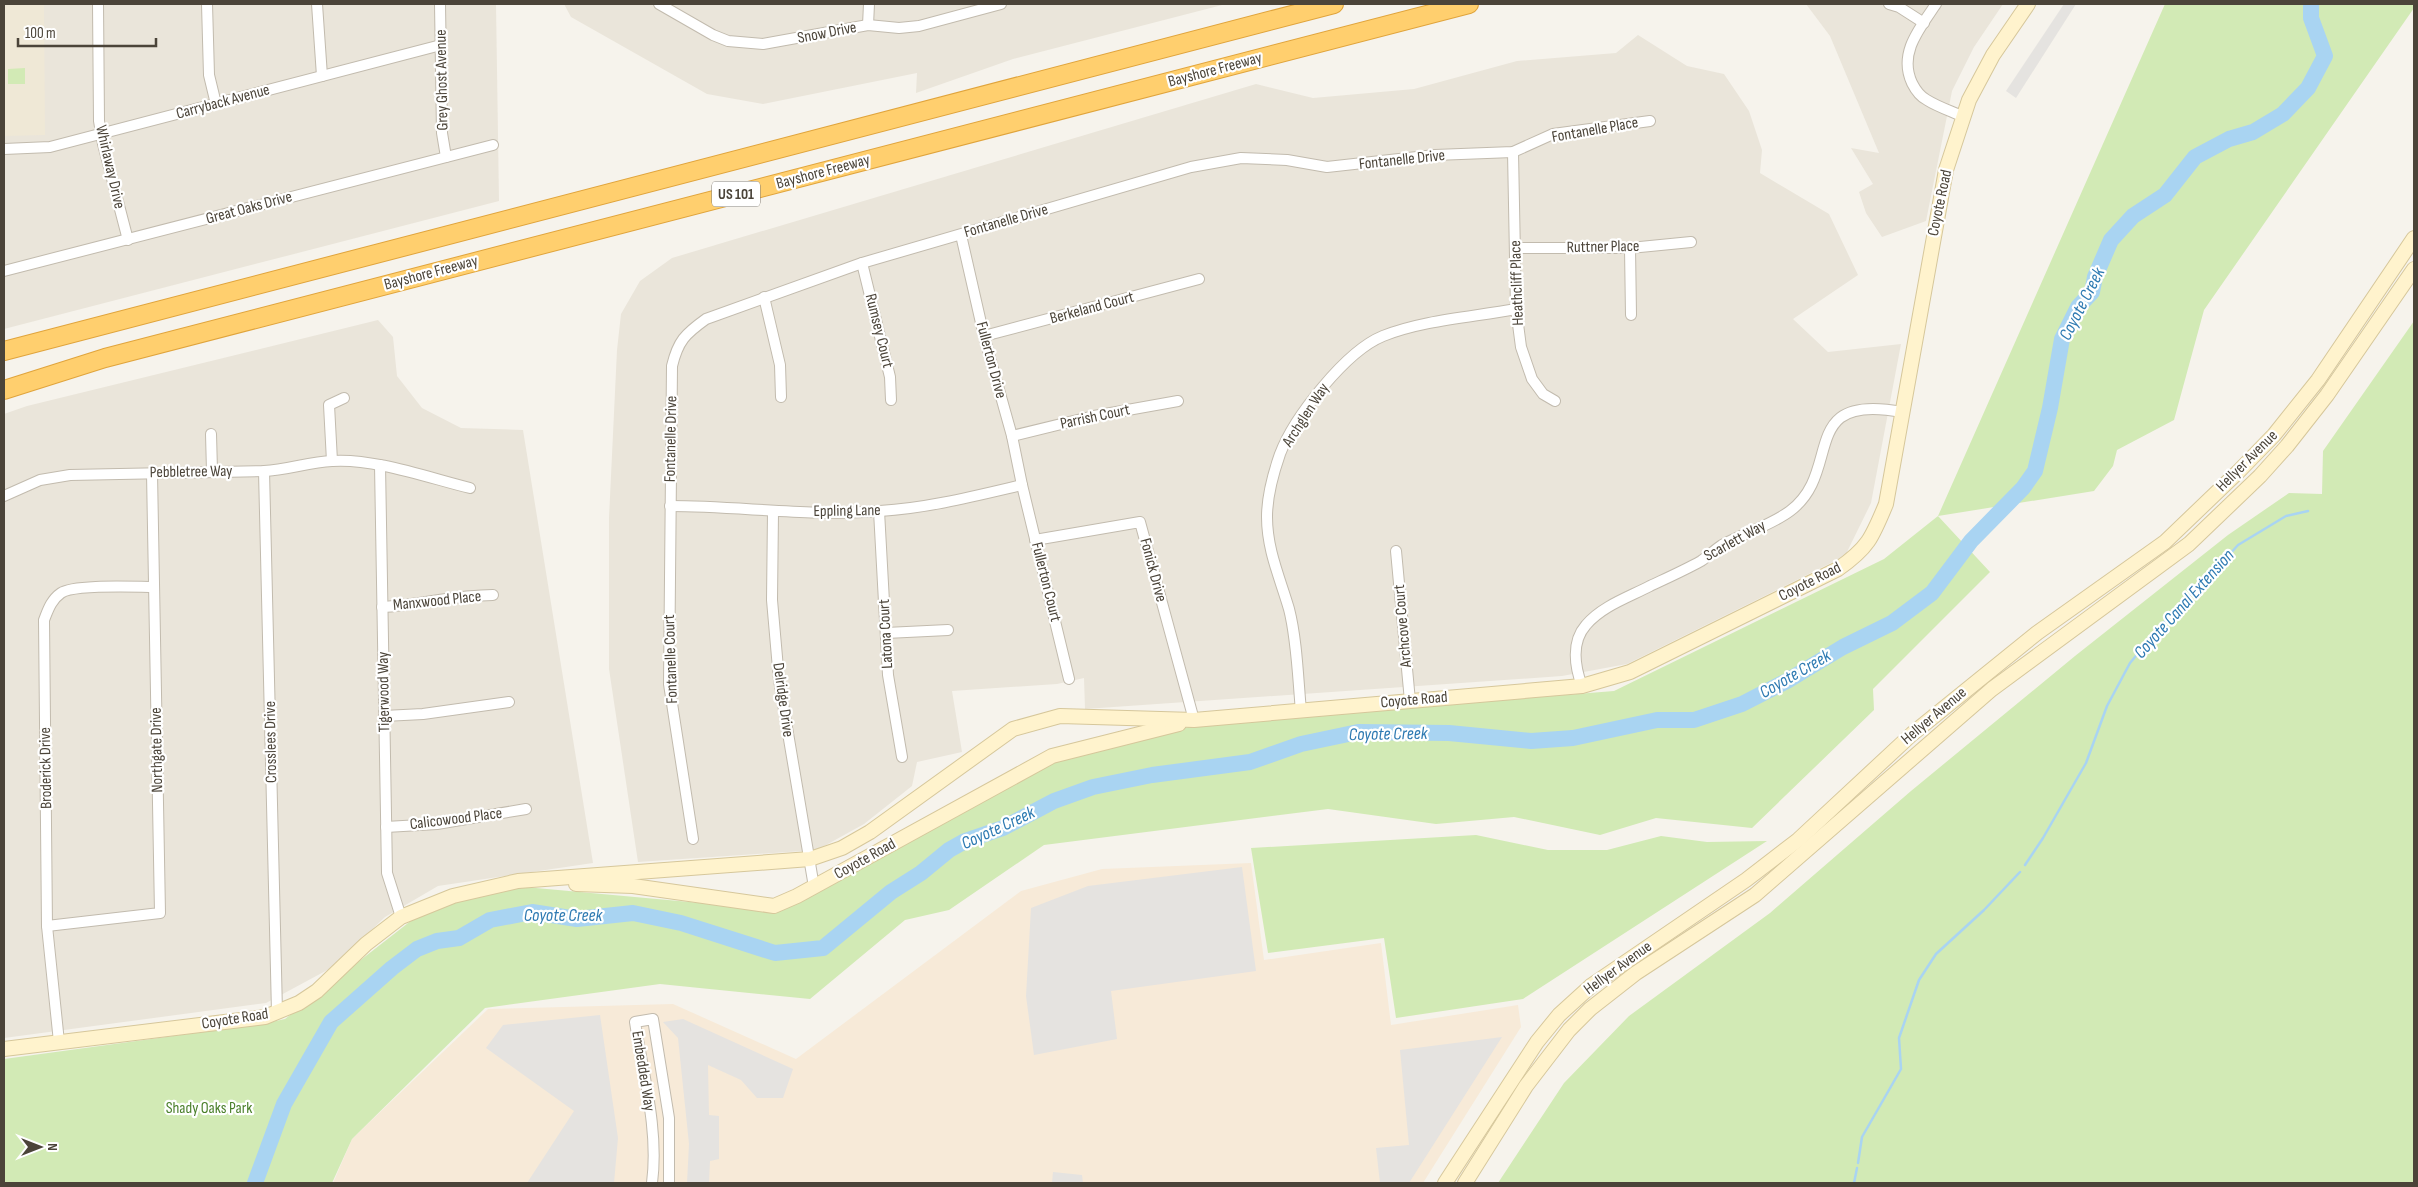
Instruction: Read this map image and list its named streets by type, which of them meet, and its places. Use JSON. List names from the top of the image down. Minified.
{"streets":{"highway":["Bayshore Freeway","US 101"],"street":["Snow Drive","Grey Ghost Avenue","Carryback Avenue","Fontanelle Place","Fontanelle Drive","Whirlaway Drive","Coyote Road","Great Oaks Drive","Ruttner Place","Heathcliff Place","Berkeland Court","Rumsey Court","Fullerton Drive","Archglen Way","Parrish Court","Hellyer Avenue","Pebbletree Way","Eppling Lane","Scarlett Way","Fonick Drive","Fullerton Court","Manxwood Place","Archcove Court","Latona Court","Fontanelle Court","Tigerwood Way","Delridge Drive","Crosslees Drive","Northgate Drive","Broderick Drive","Calicowood Place","Embedded Way"]},"crossings":[["Grey Ghost Avenue","Carryback Avenue"],["Grey Ghost Avenue","Great Oaks Drive"],["Carryback Avenue","Whirlaway Drive"],["Fontanelle Place","Fontanelle Drive"],["Fontanelle Place","Heathcliff Place"],["Fontanelle Drive","Heathcliff Place"],["Fontanelle Drive","Rumsey Court"],["Fontanelle Drive","Fullerton Drive"],["Fontanelle Drive","Eppling Lane"],["Fontanelle Drive","Fontanelle Court"],["Whirlaway Drive","Great Oaks Drive"],["Coyote Road","Archglen Way"],["Coyote Road","Scarlett Way"],["Coyote Road","Fonick Drive"],["Coyote Road","Archcove Court"],["Coyote Road","Tigerwood Way"],["Coyote Road","Delridge Drive"],["Coyote Road","Crosslees Drive"],["Coyote Road","Broderick Drive"],["Ruttner Place","Heathcliff Place"],["Heathcliff Place","Archglen Way"],["Berkeland Court","Fullerton Drive"],["Fullerton Drive","Parrish Court"],["Fullerton Drive","Eppling Lane"],["Fullerton Drive","Fullerton Court"],["Pebbletree Way","Tigerwood Way"],["Pebbletree Way","Crosslees Drive"],["Pebbletree Way","Northgate Drive"],["Eppling Lane","Fullerton Court"],["Eppling Lane","Latona Court"],["Eppling Lane","Fontanelle Court"],["Eppling Lane","Delridge Drive"],["Fonick Drive","Fullerton Court"],["Manxwood Place","Tigerwood Way"],["Tigerwood Way","Calicowood Place"],["Northgate Drive","Broderick Drive"]],"water":["Coyote Creek","Coyote Canal Extension"],"parks":["Shady Oaks Park"],"scale_bar":"100 m","north":"right"}
